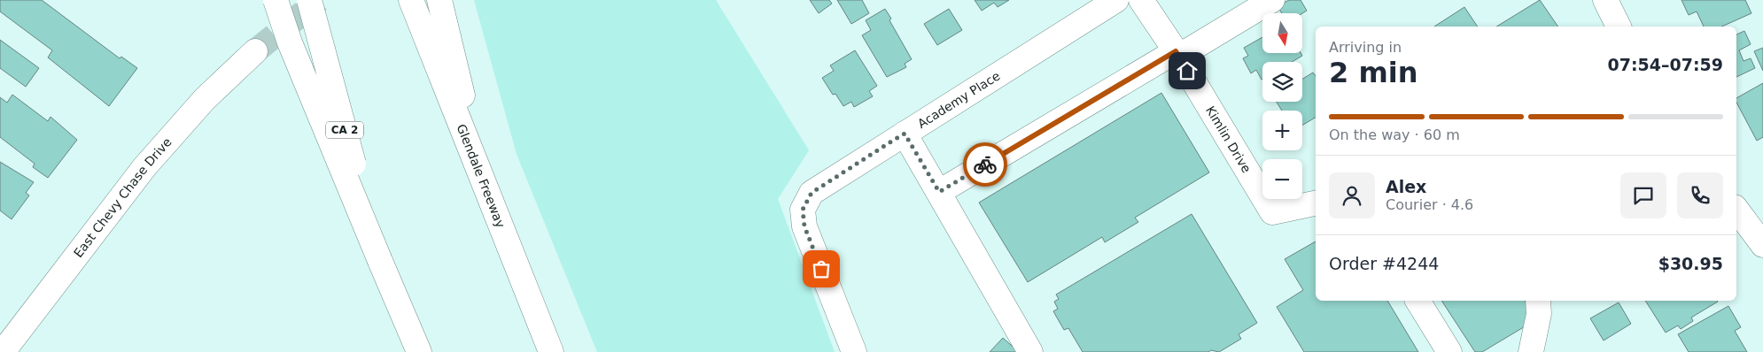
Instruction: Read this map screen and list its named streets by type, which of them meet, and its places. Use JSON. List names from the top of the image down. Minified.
{"streets":{"main road":["Academy Place","CA 2","Kimlin Drive","Glendale Freeway","East Chevy Chase Drive"]},"north":"bottom","page":{"map_buttons":["+","−"],"heading":["2 min","Arriving in","07:54–07:59"],"panel":["Alex","Courier · 4.6","Order #4244","$30.95"],"bar":"On the way · 60 m"}}
